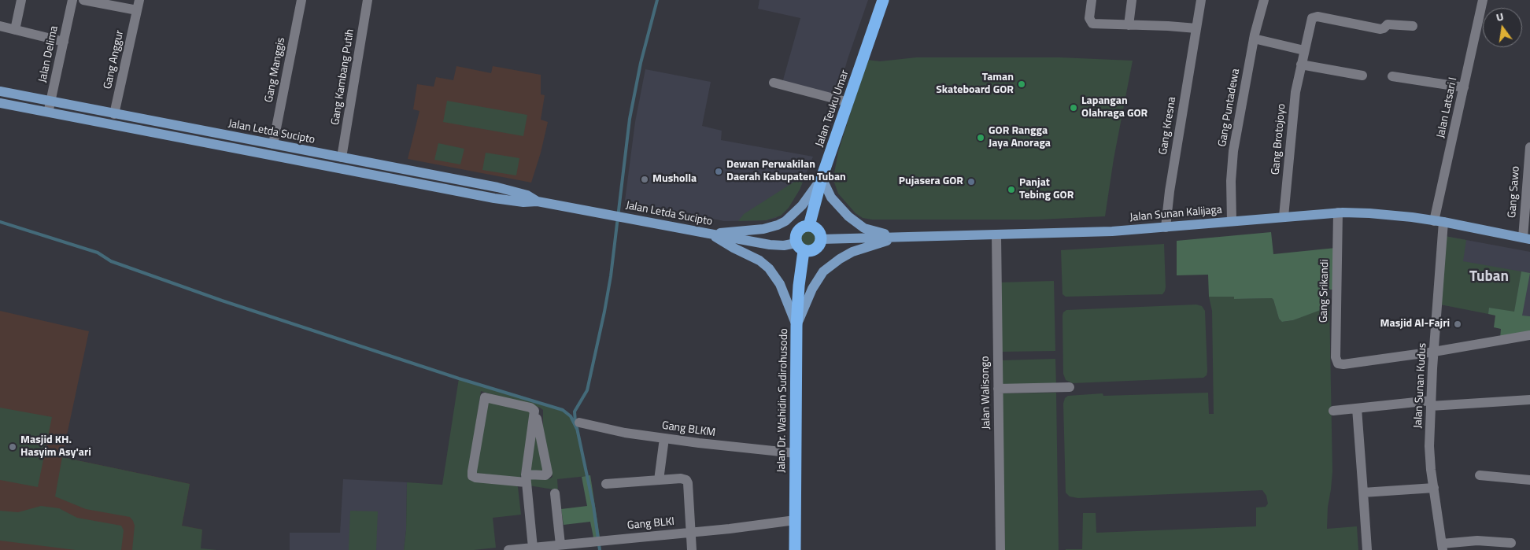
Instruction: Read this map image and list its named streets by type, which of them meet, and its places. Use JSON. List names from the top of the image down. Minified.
{"streets":{"highway":["Jalan Teuku Umar","Jalan Dr. Wahidin Sudirohusodo"],"main road":["Jalan Letda Sucipto","Jalan Sunan Kalijaga"],"street":["Jalan Delima","Gang Anggur","Gang Manggis","Gang Kambang Putih","Gang Puntadewa","Jalan Latsari I","Gang Kresna","Gang Brotojoyo","Gang Sawo","Gang Srikandi","Jalan Sunan Kudus","Jalan Walisongo","Gang BLKM","Gang BLKI"]},"crossings":[["Jalan Delima","Jalan Letda Sucipto"],["Gang Anggur","Jalan Letda Sucipto"],["Gang Manggis","Jalan Letda Sucipto"],["Gang Kambang Putih","Jalan Letda Sucipto"],["Gang Puntadewa","Jalan Sunan Kalijaga"],["Jalan Latsari I","Jalan Sunan Kalijaga"],["Jalan Latsari I","Jalan Sunan Kudus"],["Jalan Teuku Umar","Jalan Letda Sucipto"],["Jalan Teuku Umar","Jalan Sunan Kalijaga"],["Jalan Teuku Umar","Jalan Dr. Wahidin Sudirohusodo"],["Gang Kresna","Jalan Sunan Kalijaga"],["Jalan Letda Sucipto","Jalan Sunan Kalijaga"],["Jalan Letda Sucipto","Jalan Dr. Wahidin Sudirohusodo"],["Gang Brotojoyo","Jalan Sunan Kalijaga"],["Gang Sawo","Jalan Sunan Kalijaga"],["Jalan Sunan Kalijaga","Gang Srikandi"],["Jalan Sunan Kalijaga","Jalan Sunan Kudus"],["Jalan Sunan Kalijaga","Jalan Walisongo"],["Jalan Sunan Kalijaga","Jalan Dr. Wahidin Sudirohusodo"],["Gang Srikandi","Jalan Sunan Kudus"],["Jalan Dr. Wahidin Sudirohusodo","Gang BLKM"],["Jalan Dr. Wahidin Sudirohusodo","Gang BLKI"]],"districts":["Tuban"],"places":["Taman Skateboard GOR","Lapangan Olahraga GOR","GOR Rangga Jaya Anoraga","Dewan Perwakilan Daerah Kabupaten Tuban","Musholla","Pujasera GOR","Panjat Tebing GOR","Masjid Al-Fajri","Masjid KH. Hasyim Asy'ari"],"north":"top"}
